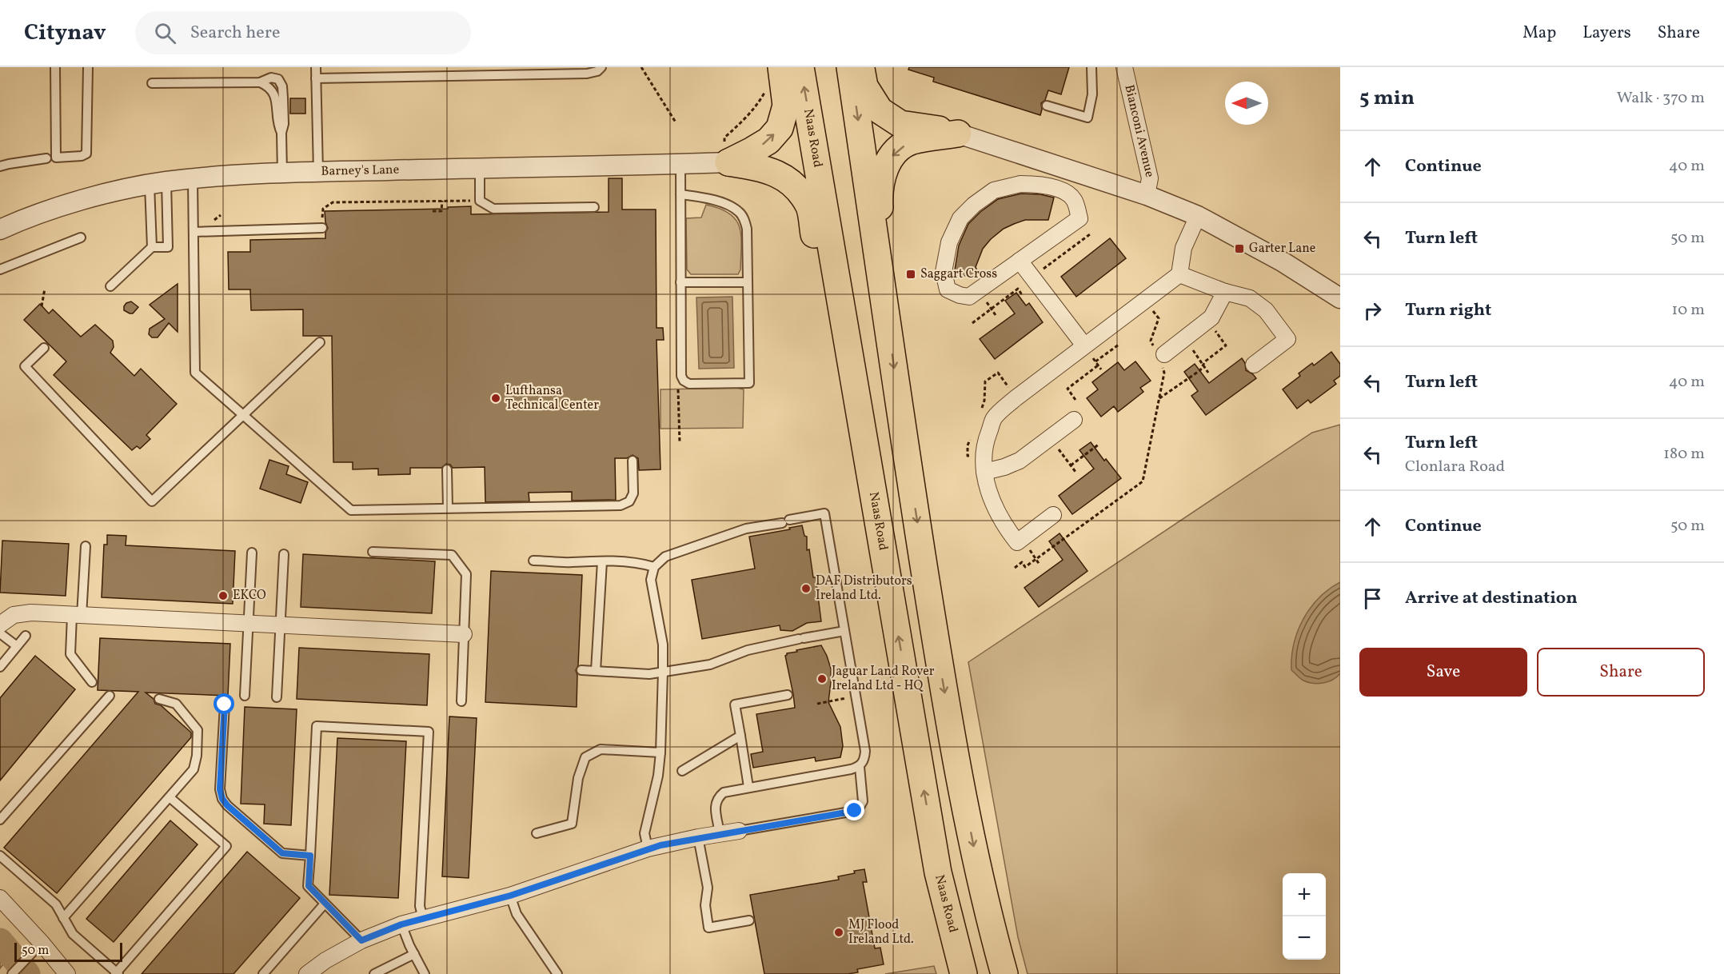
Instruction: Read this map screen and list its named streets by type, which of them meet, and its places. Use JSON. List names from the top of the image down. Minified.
{"streets":{"highway":["Naas Road"],"street":["Bianconi Avenue","Barney's Lane"]},"places":{"transit":["Garter Lane","Saggart Cross"],"other":["Lufthansa Technical Center","DAF Distributors Ireland Ltd.","EKCO","Jaguar Land Rover Ireland Ltd - HQ","MJ Flood Ireland Ltd."]},"scale_bar":"50 m","north":"left","page":{"header":"Citynav","search":"Search here","nav":["Map","Layers","Share"],"heading":["5 min","Walk · 370 m"],"list":[["Continue","40 m"],["Turn left","50 m"],["Turn right","10 m"],["Turn left","40 m"],["Turn left","Clonlara Road","180 m"],["Continue","50 m"],"Arrive at destination"],"buttons":["Save","Share"],"map_buttons":["+","−"],"scale":"50 m"}}
